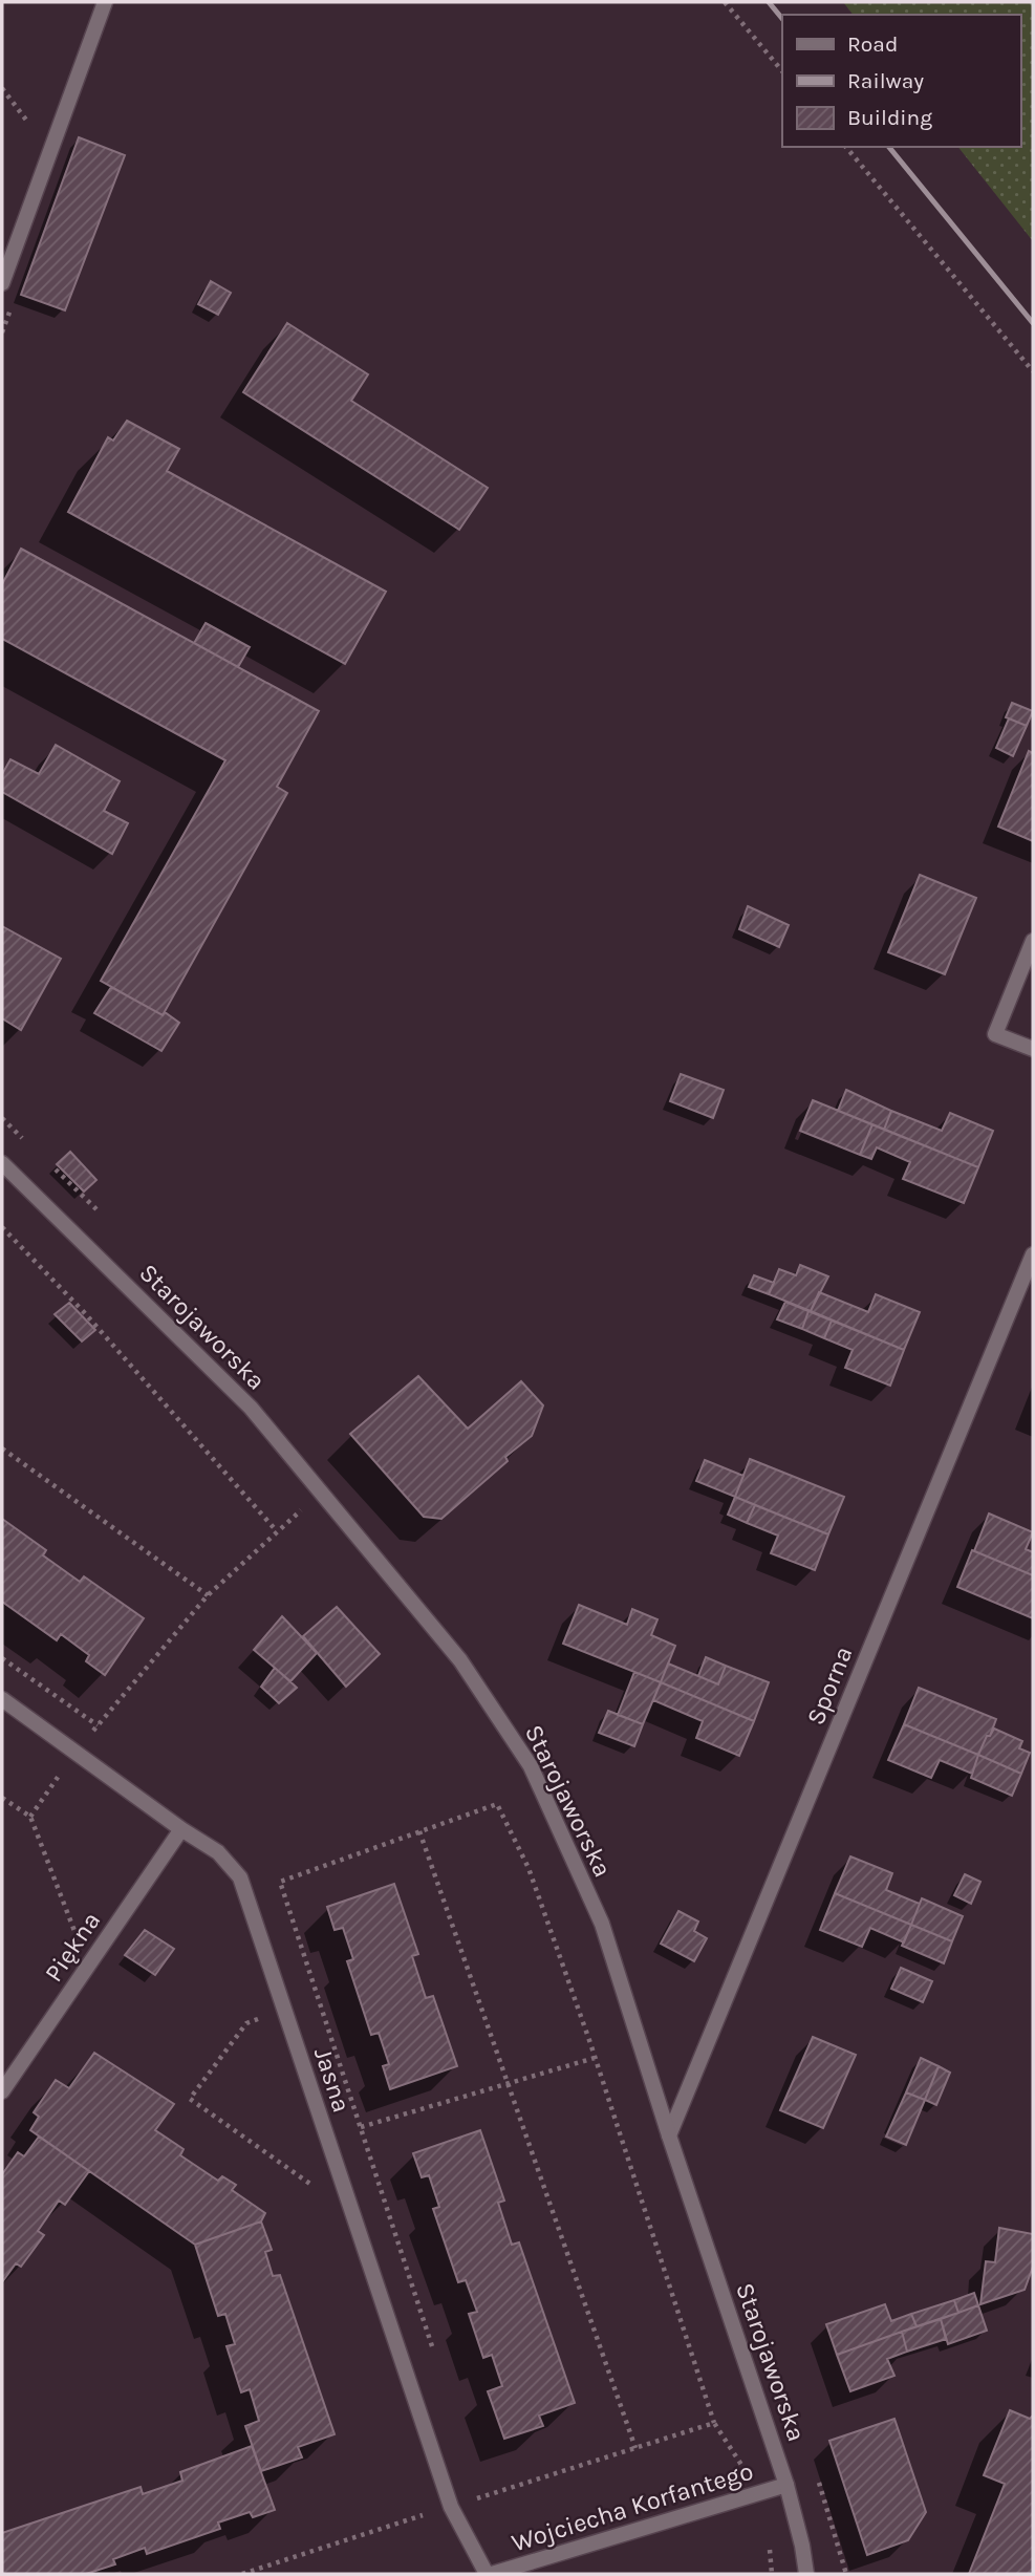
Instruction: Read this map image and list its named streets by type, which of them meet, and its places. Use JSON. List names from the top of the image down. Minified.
{"streets":{"street":["Starojaworska","Sporna","Piękna","Jasna","Wojciecha Korfantego"]},"crossings":[["Starojaworska","Sporna"],["Starojaworska","Wojciecha Korfantego"],["Piękna","Jasna"]],"legend":["Road","Railway","Building"]}
